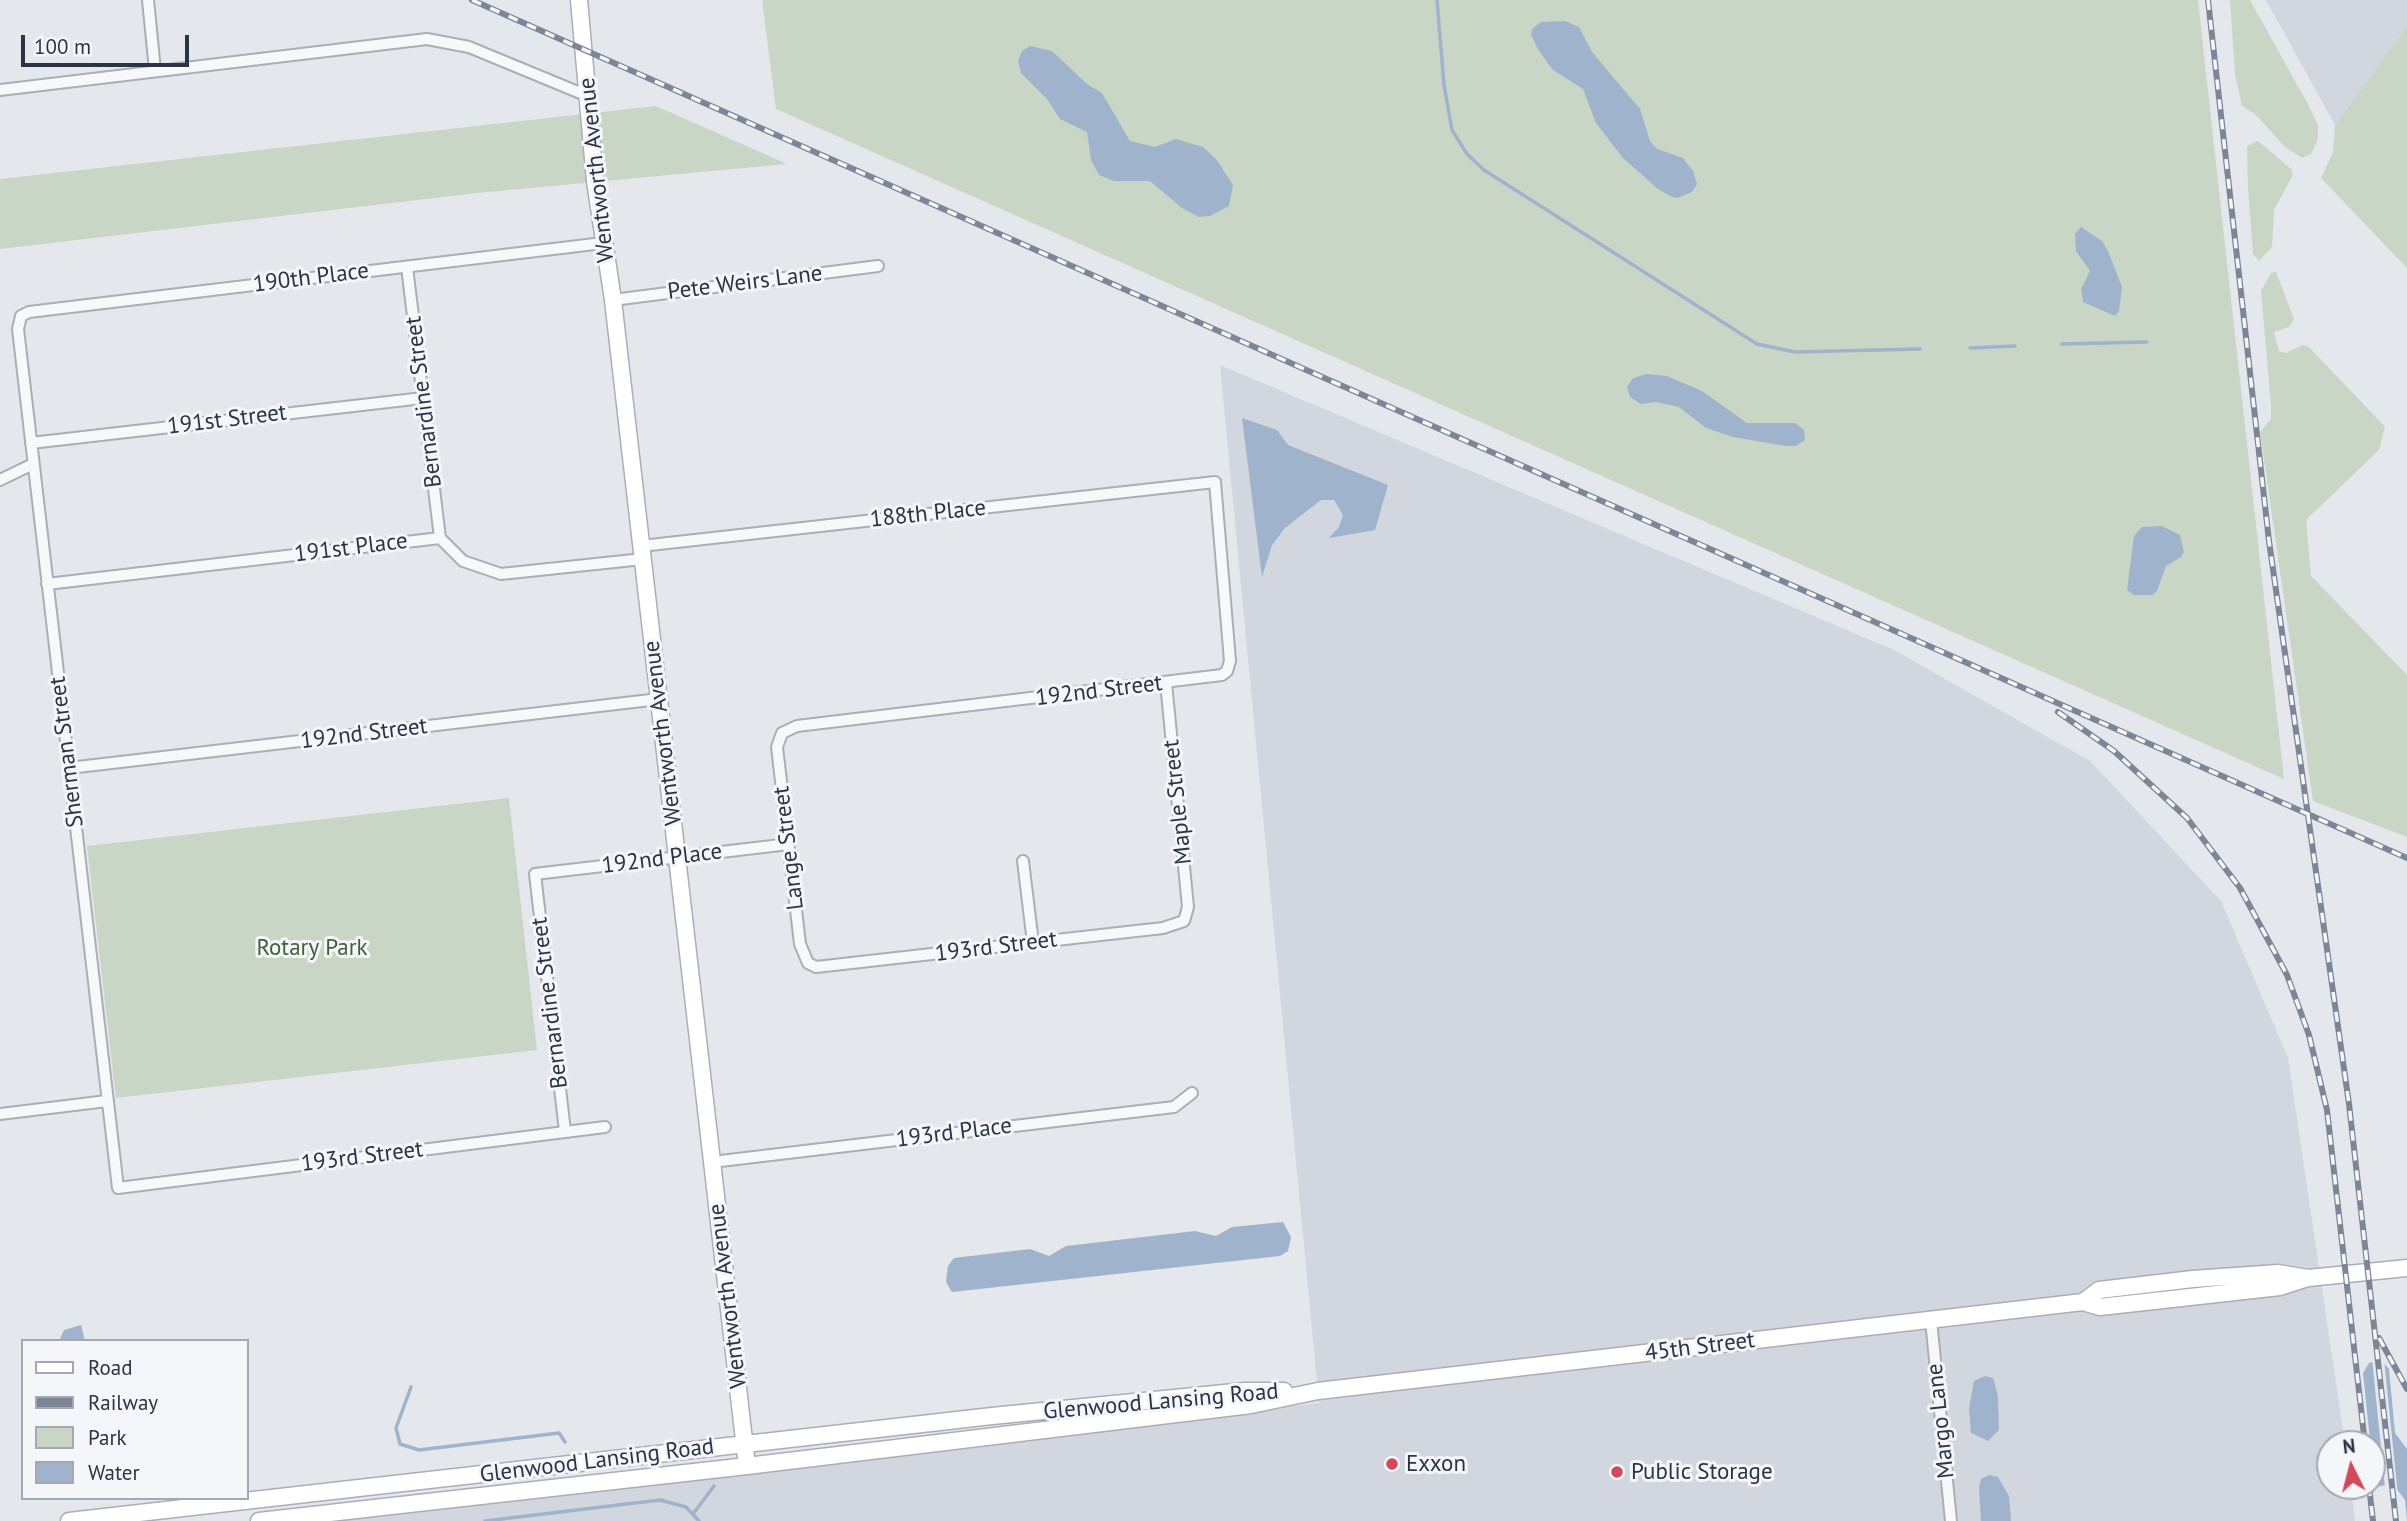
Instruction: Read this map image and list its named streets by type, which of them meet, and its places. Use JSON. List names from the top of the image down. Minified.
{"streets":{"main road":["Wentworth Avenue","45th Street","Glenwood Lansing Road"],"street":["190th Place","Pete Weirs Lane","Bernardine Street","191st Street","188th Place","191st Place","192nd Street","Sherman Street","Maple Street","Lange Street","192nd Place","193rd Street","193rd Place","Margo Lane"]},"crossings":[["Wentworth Avenue","190th Place"],["Wentworth Avenue","Pete Weirs Lane"],["Wentworth Avenue","188th Place"],["Wentworth Avenue","191st Place"],["Wentworth Avenue","192nd Street"],["Wentworth Avenue","192nd Place"],["Wentworth Avenue","193rd Place"],["Wentworth Avenue","Glenwood Lansing Road"],["190th Place","Bernardine Street"],["190th Place","Sherman Street"],["Bernardine Street","191st Street"],["Bernardine Street","191st Place"],["Bernardine Street","192nd Place"],["Bernardine Street","193rd Street"],["191st Street","Sherman Street"],["188th Place","191st Place"],["188th Place","192nd Street"],["191st Place","Sherman Street"],["192nd Street","Sherman Street"],["192nd Street","Maple Street"],["192nd Street","Lange Street"],["Sherman Street","193rd Street"],["Maple Street","193rd Street"],["Lange Street","192nd Place"],["Lange Street","193rd Street"],["45th Street","Glenwood Lansing Road"],["45th Street","Margo Lane"]],"parks":["Rotary Park"],"places":["Exxon","Public Storage"],"legend":["Road","Railway","Park","Water"],"scale_bar":"100 m","north":"top"}
